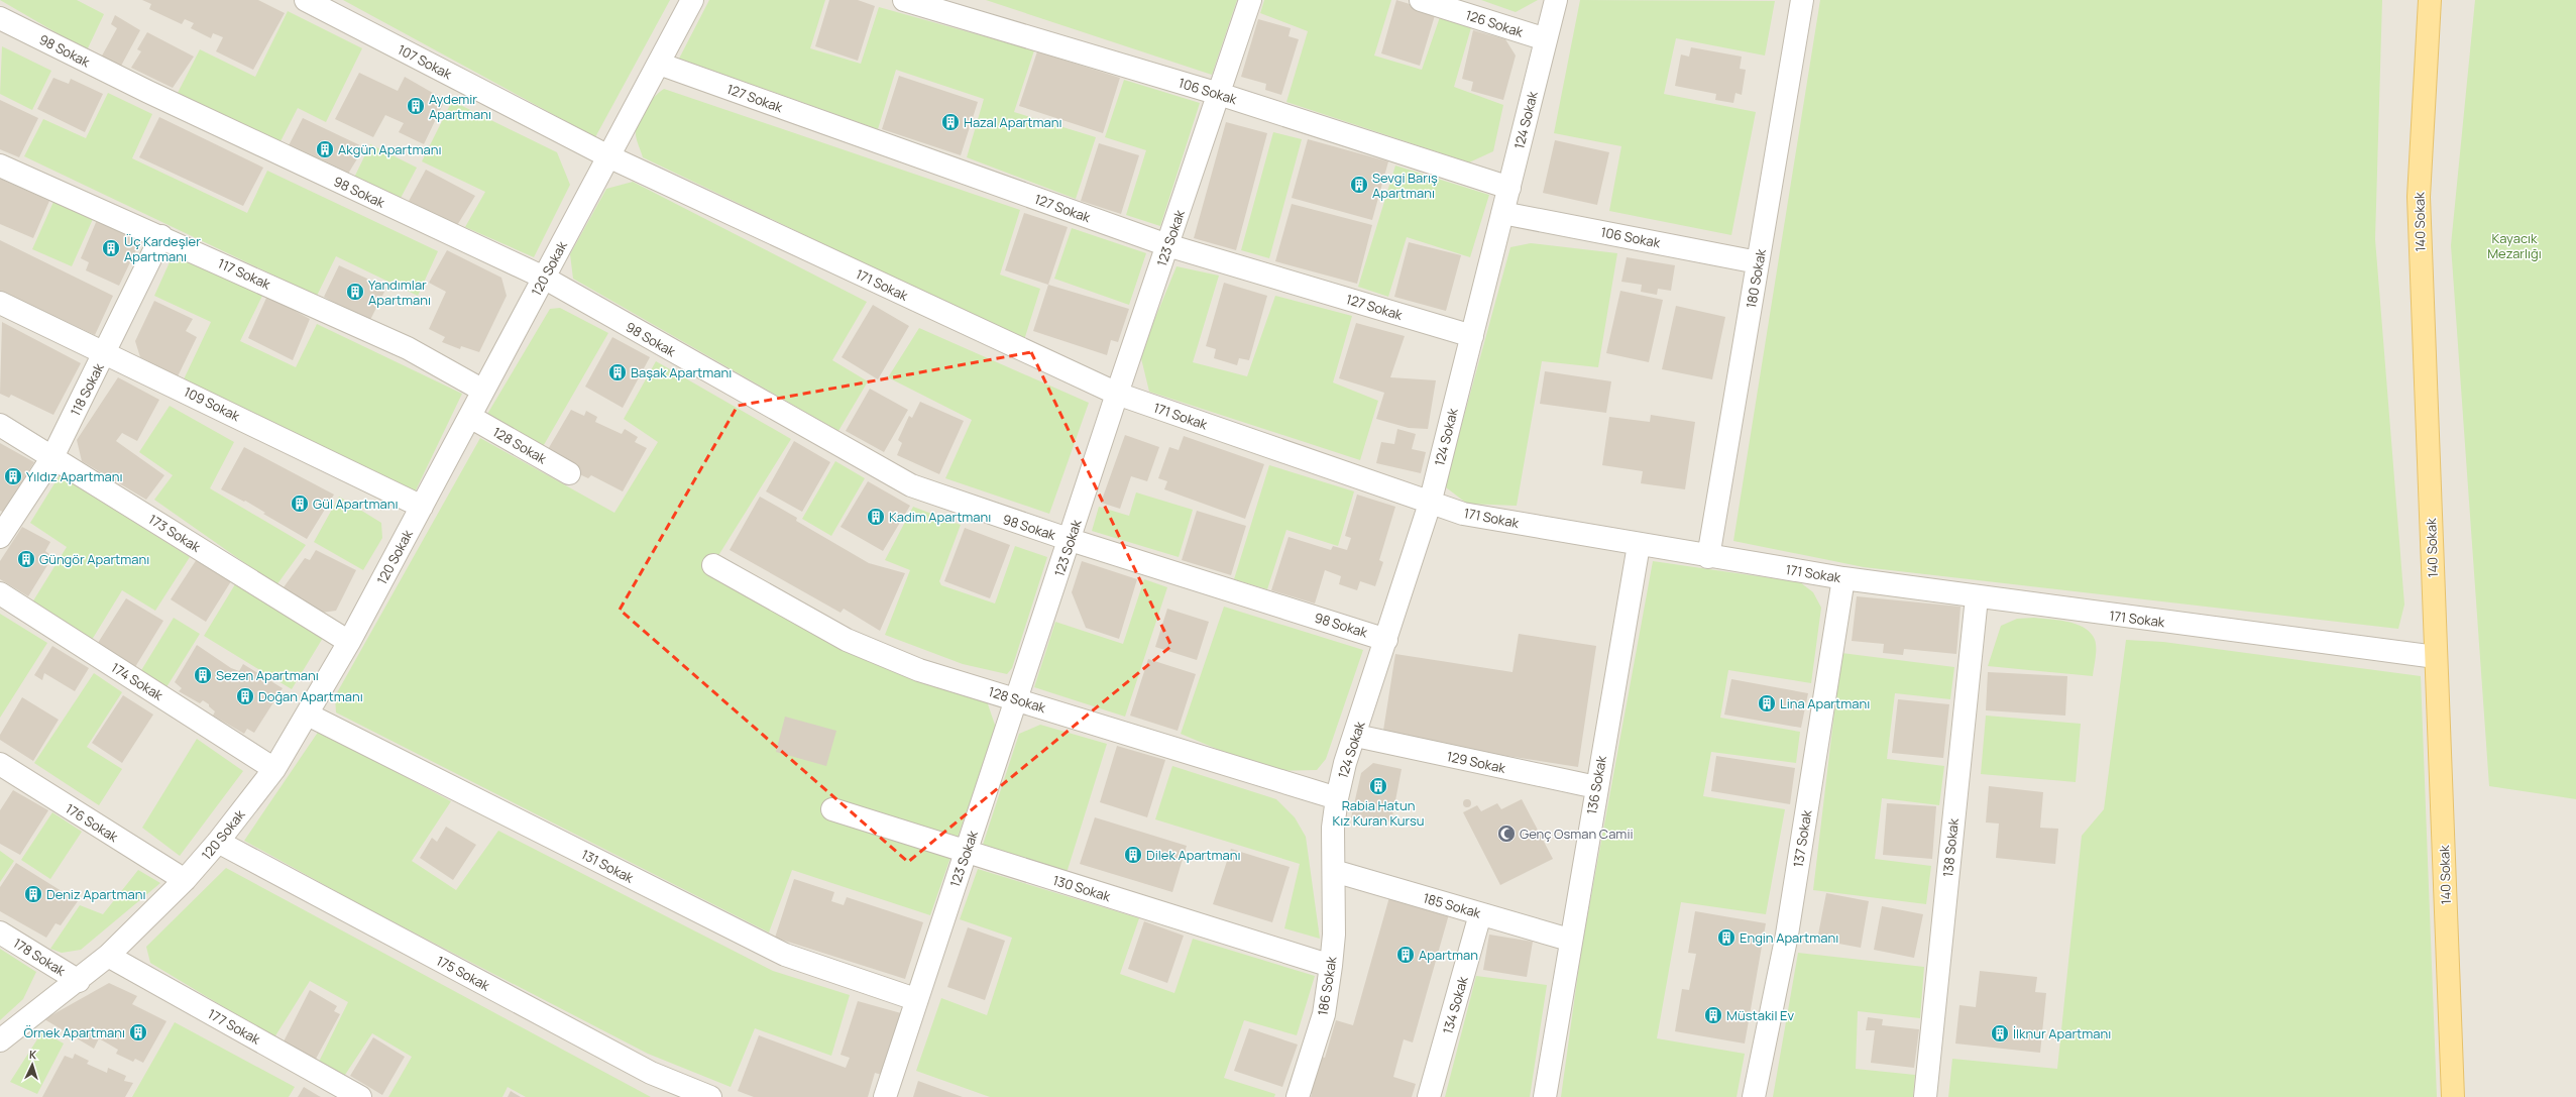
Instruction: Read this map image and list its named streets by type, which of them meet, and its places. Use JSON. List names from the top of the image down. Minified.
{"streets":{"main road":["140 Sokak"],"street":["126 Sokak","98 Sokak","107 Sokak","106 Sokak","127 Sokak","124 Sokak","123 Sokak","120 Sokak","117 Sokak","180 Sokak","171 Sokak","118 Sokak","109 Sokak","128 Sokak","173 Sokak","174 Sokak","129 Sokak","136 Sokak","176 Sokak","137 Sokak","138 Sokak","131 Sokak","130 Sokak","185 Sokak","178 Sokak","175 Sokak","186 Sokak","134 Sokak","177 Sokak"]},"crossings":[["126 Sokak","124 Sokak"],["98 Sokak","124 Sokak"],["98 Sokak","123 Sokak"],["98 Sokak","120 Sokak"],["107 Sokak","120 Sokak"],["107 Sokak","171 Sokak"],["106 Sokak","124 Sokak"],["106 Sokak","123 Sokak"],["106 Sokak","180 Sokak"],["127 Sokak","124 Sokak"],["127 Sokak","123 Sokak"],["127 Sokak","120 Sokak"],["124 Sokak","171 Sokak"],["124 Sokak","128 Sokak"],["124 Sokak","129 Sokak"],["124 Sokak","185 Sokak"],["124 Sokak","186 Sokak"],["140 Sokak","171 Sokak"],["123 Sokak","171 Sokak"],["123 Sokak","128 Sokak"],["123 Sokak","131 Sokak"],["123 Sokak","130 Sokak"],["120 Sokak","117 Sokak"],["120 Sokak","171 Sokak"],["120 Sokak","109 Sokak"],["120 Sokak","128 Sokak"],["120 Sokak","173 Sokak"],["120 Sokak","174 Sokak"],["120 Sokak","176 Sokak"],["120 Sokak","131 Sokak"],["120 Sokak","178 Sokak"],["120 Sokak","175 Sokak"],["120 Sokak","177 Sokak"],["117 Sokak","118 Sokak"],["180 Sokak","171 Sokak"],["171 Sokak","136 Sokak"],["171 Sokak","137 Sokak"],["171 Sokak","138 Sokak"],["118 Sokak","109 Sokak"],["118 Sokak","173 Sokak"],["129 Sokak","136 Sokak"],["136 Sokak","185 Sokak"],["130 Sokak","186 Sokak"],["185 Sokak","186 Sokak"],["185 Sokak","134 Sokak"]],"parks":["Kayacık Mezarlığı"],"places":{"building":["Aydemir Apartmanı","Hazal Apartmanı","Akgün Apartmanı","Sevgi Barış Apartmanı","Üç Kardeşler Apartmanı","Yandımlar Apartmanı","Başak Apartmanı","Yıldız Apartmanı","Gül Apartmanı","Kadim Apartmanı","Güngör Apartmanı","Sezen Apartmanı","Doğan Apartmanı","Lina Apartmanı","Rabia Hatun Kız Kuran Kursu","Dilek Apartmanı","Deniz Apartmanı","Engin Apartmanı","Apartman","Müstakil Ev","Örnek Apartmanı","İlknur Apartmanı"],"mosque":["Genç Osman Camii"]},"north":"top"}
